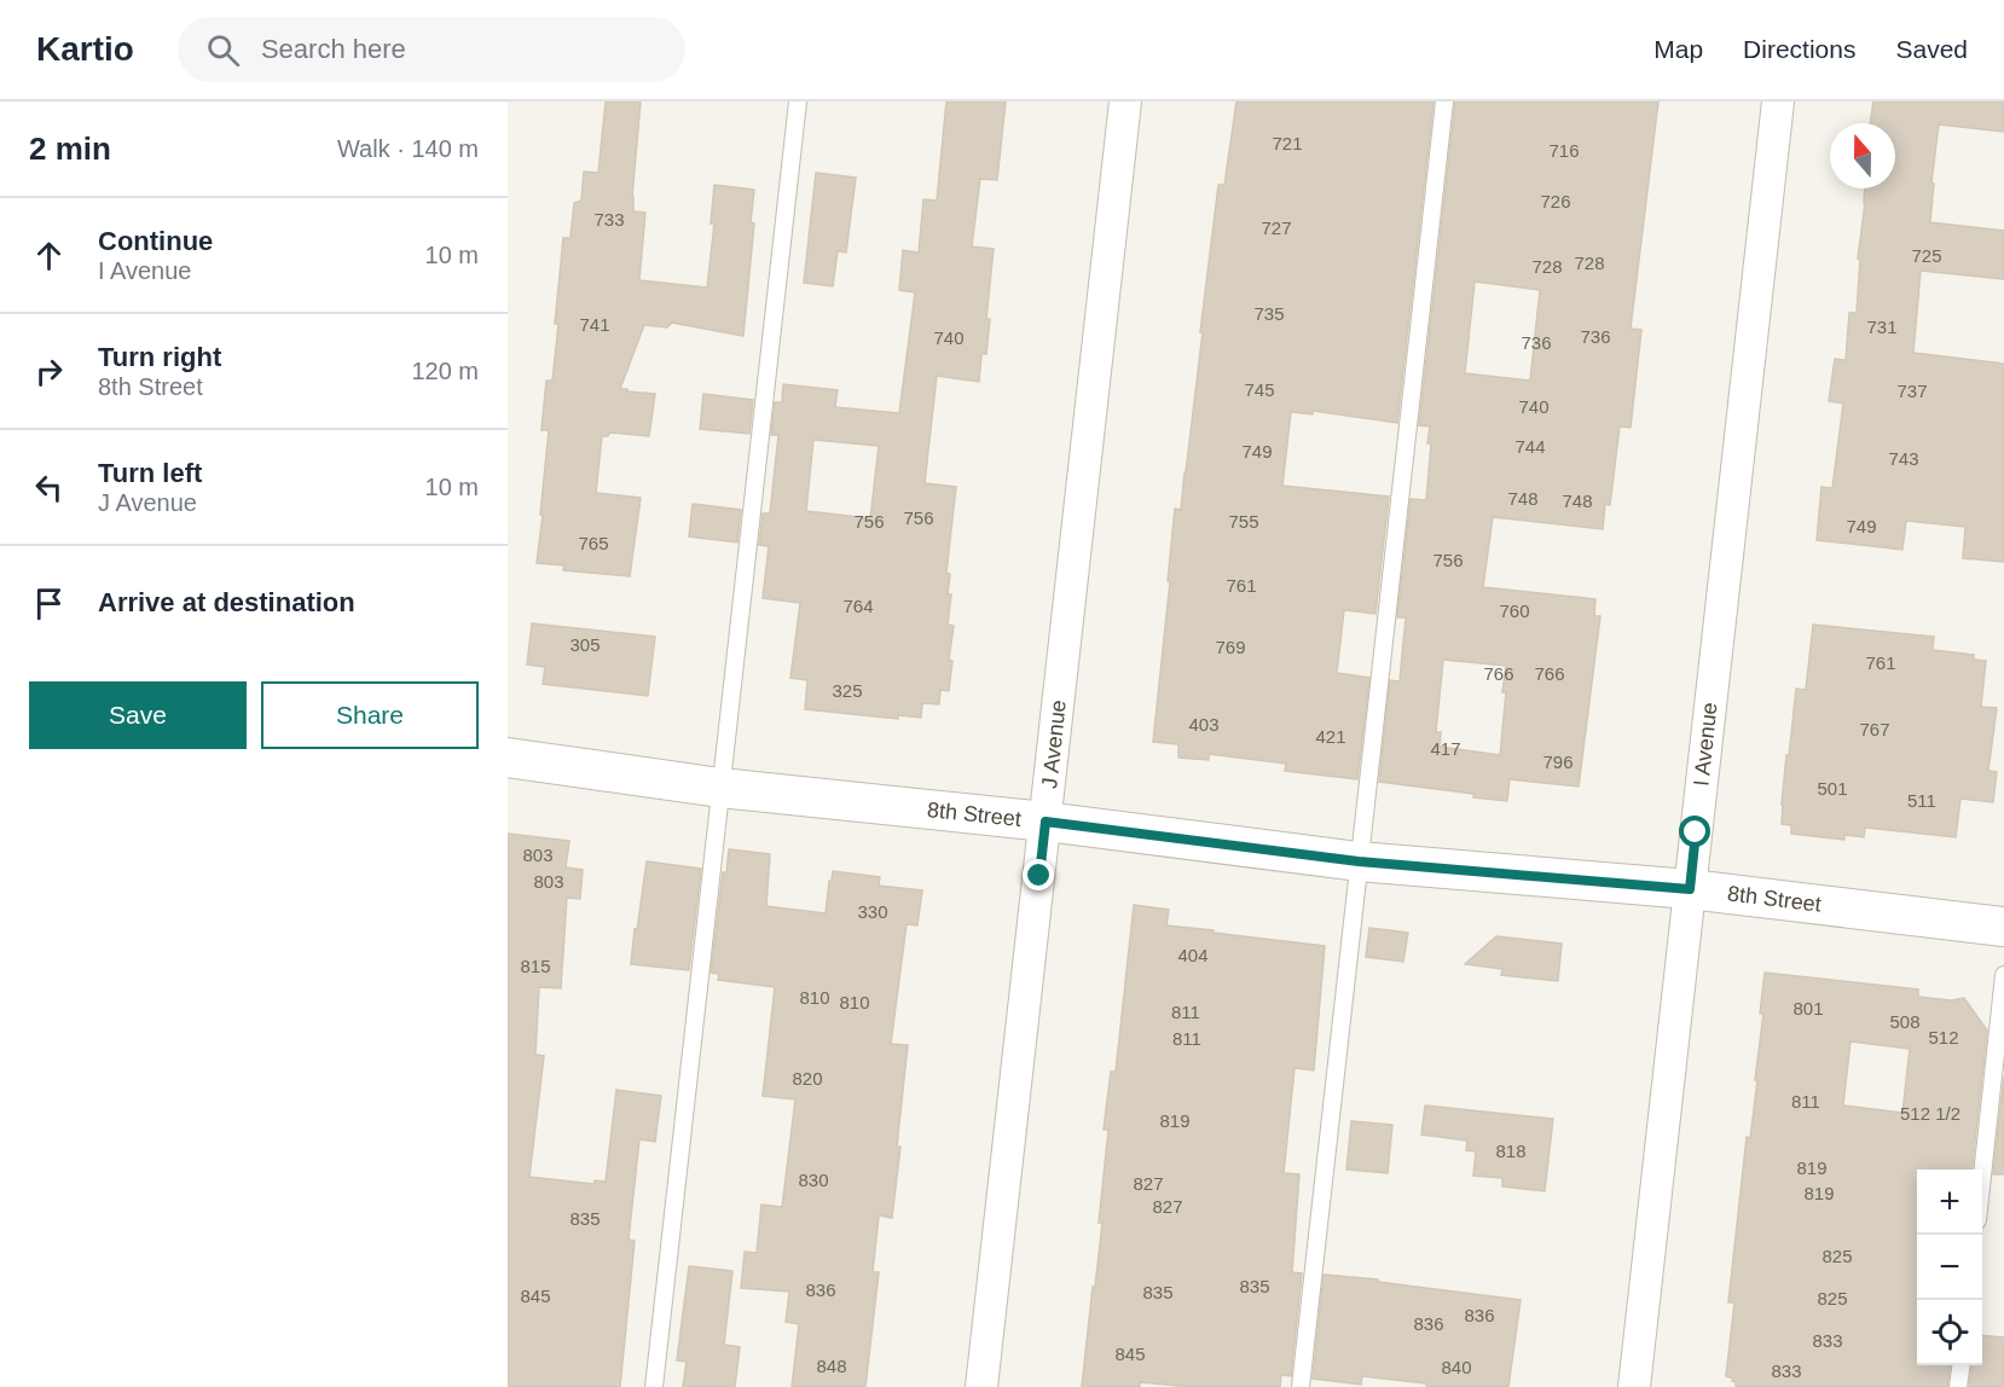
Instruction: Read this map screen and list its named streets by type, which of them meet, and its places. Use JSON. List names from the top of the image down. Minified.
{"streets":{"street":["J Avenue","I Avenue","8th Street"]},"crossings":[["J Avenue","8th Street"],["I Avenue","8th Street"]],"house_numbers":["721","716","726","733","727","725","728","728","735","741","731","736","740","736","745","737","740","744","749","743","748","748","756","756","755","749","765","756","761","764","760","305","769","761","766","766","325","403","767","421","417","796","501","511","803","803","330","404","815","810","810","801","811","508","512","811","820","811","512 1/2","819","818","819","830","827","819","827","835","825","835","836","835","845","825","836","836","833","845","848","840","833"],"north":"top","page":{"header":"Kartio","search":"Search here","nav":["Map","Directions","Saved"],"heading":["2 min","Walk · 140 m"],"list":[["Continue","I Avenue","10 m"],["Turn right","8th Street","120 m"],["Turn left","J Avenue","10 m"],"Arrive at destination"],"buttons":["Save","Share"],"map_buttons":["+","−"]}}
